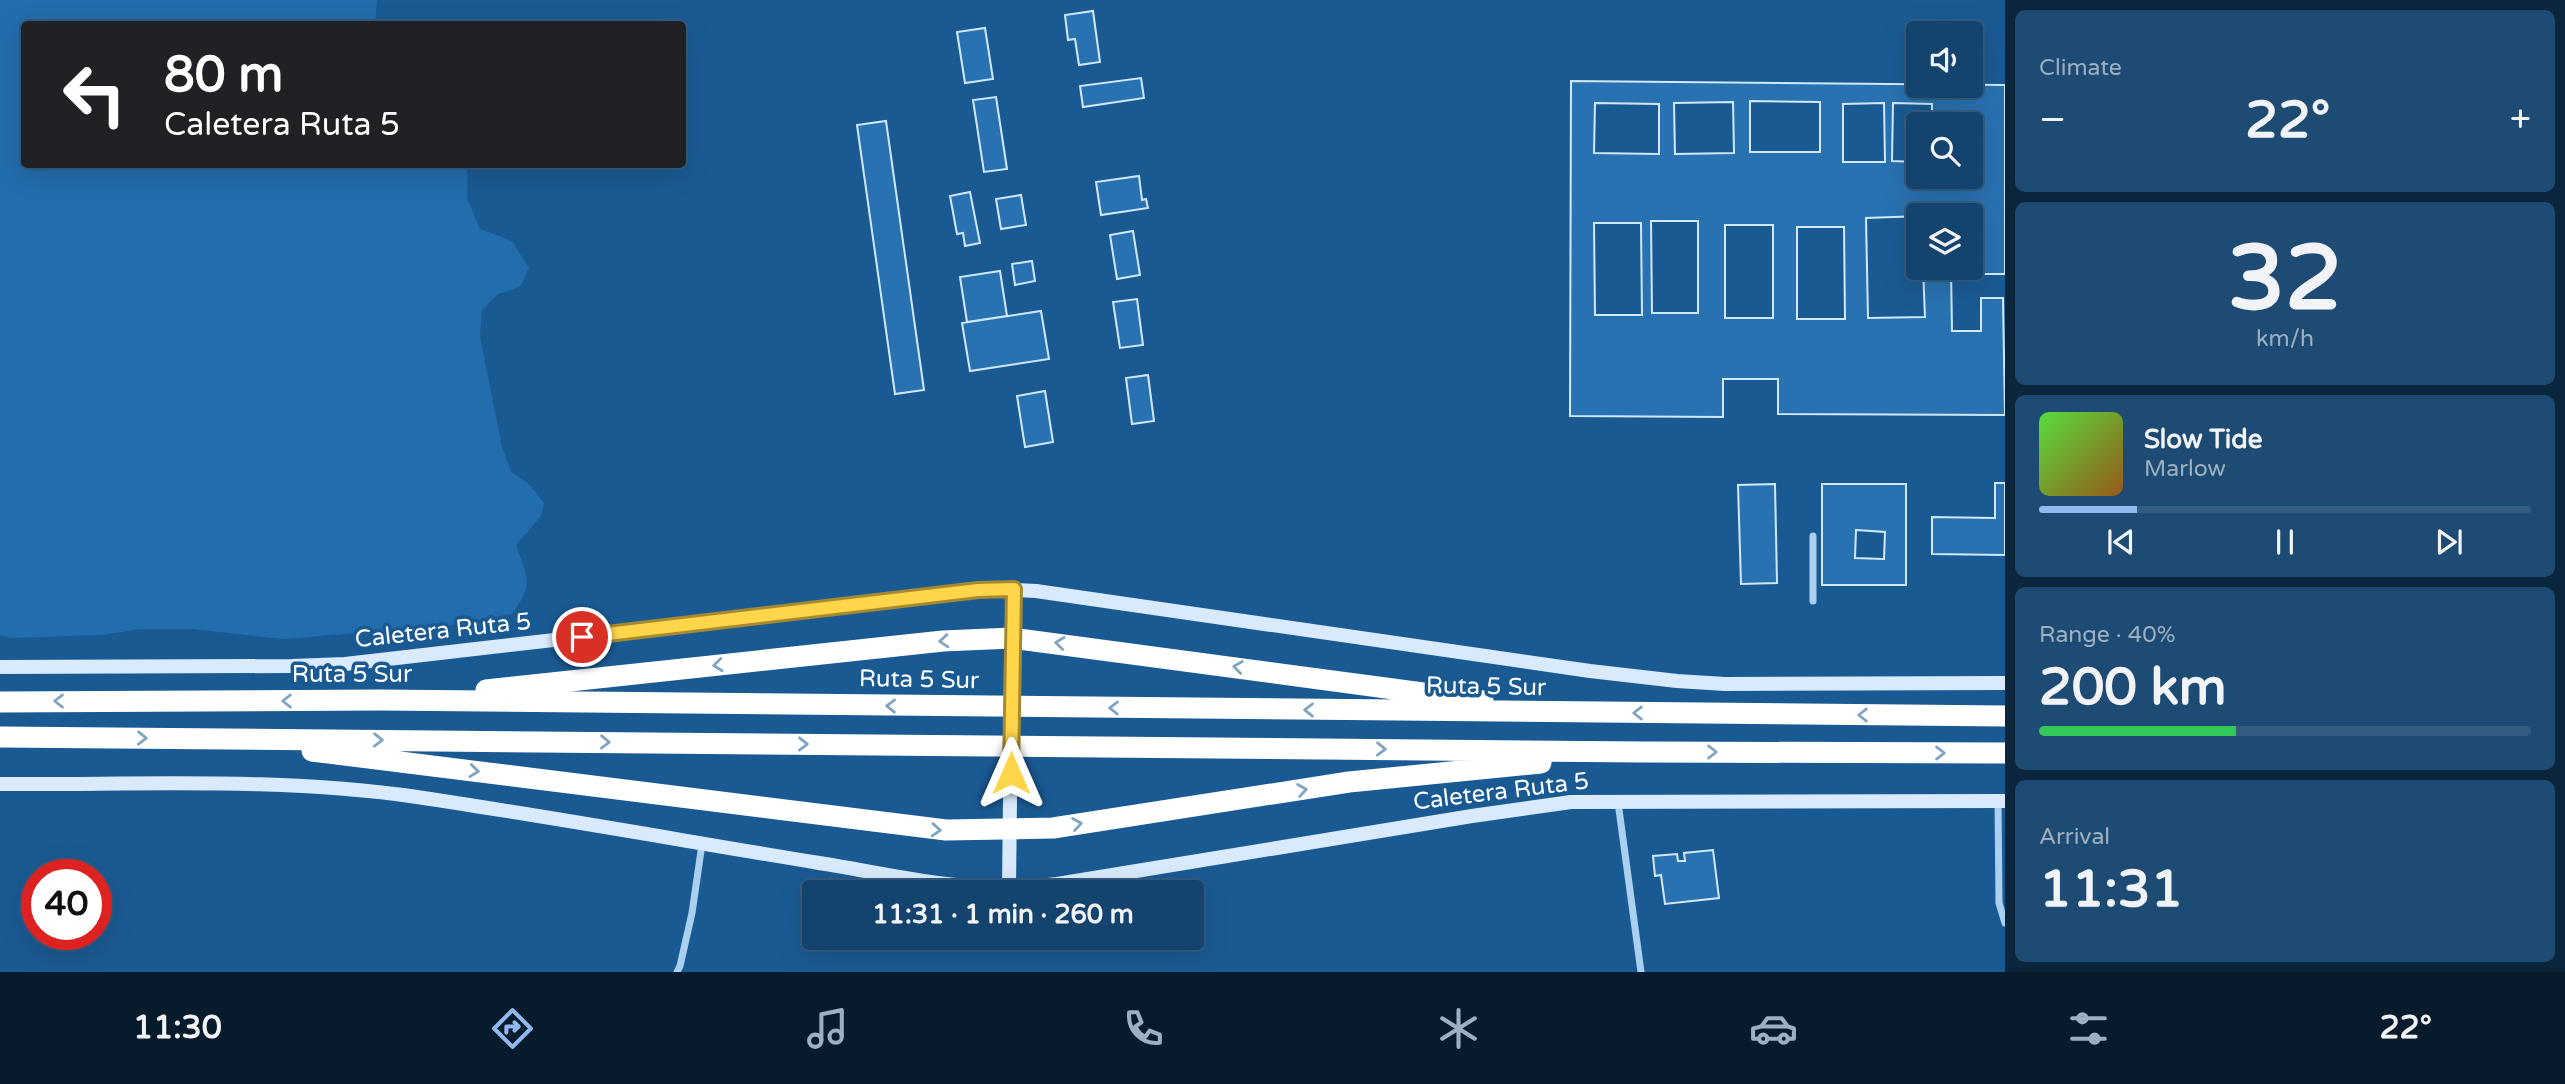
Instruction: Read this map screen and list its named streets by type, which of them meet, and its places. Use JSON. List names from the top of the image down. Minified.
{"streets":{"highway":["Ruta 5 Sur"],"street":["Caletera Ruta 5"]},"page":{"tile":["Climate",["32","km/h"],["Range · 40%","200 km"],["Arrival","11:31"]],"turn":["80 m","Caletera Ruta 5"],"heat":["−","22°","+"],"song":["Slow Tide","Marlow"],"limit":"40","trip":"11:31 · 1 min · 260 m","tabs":["11:30","22°"]}}
